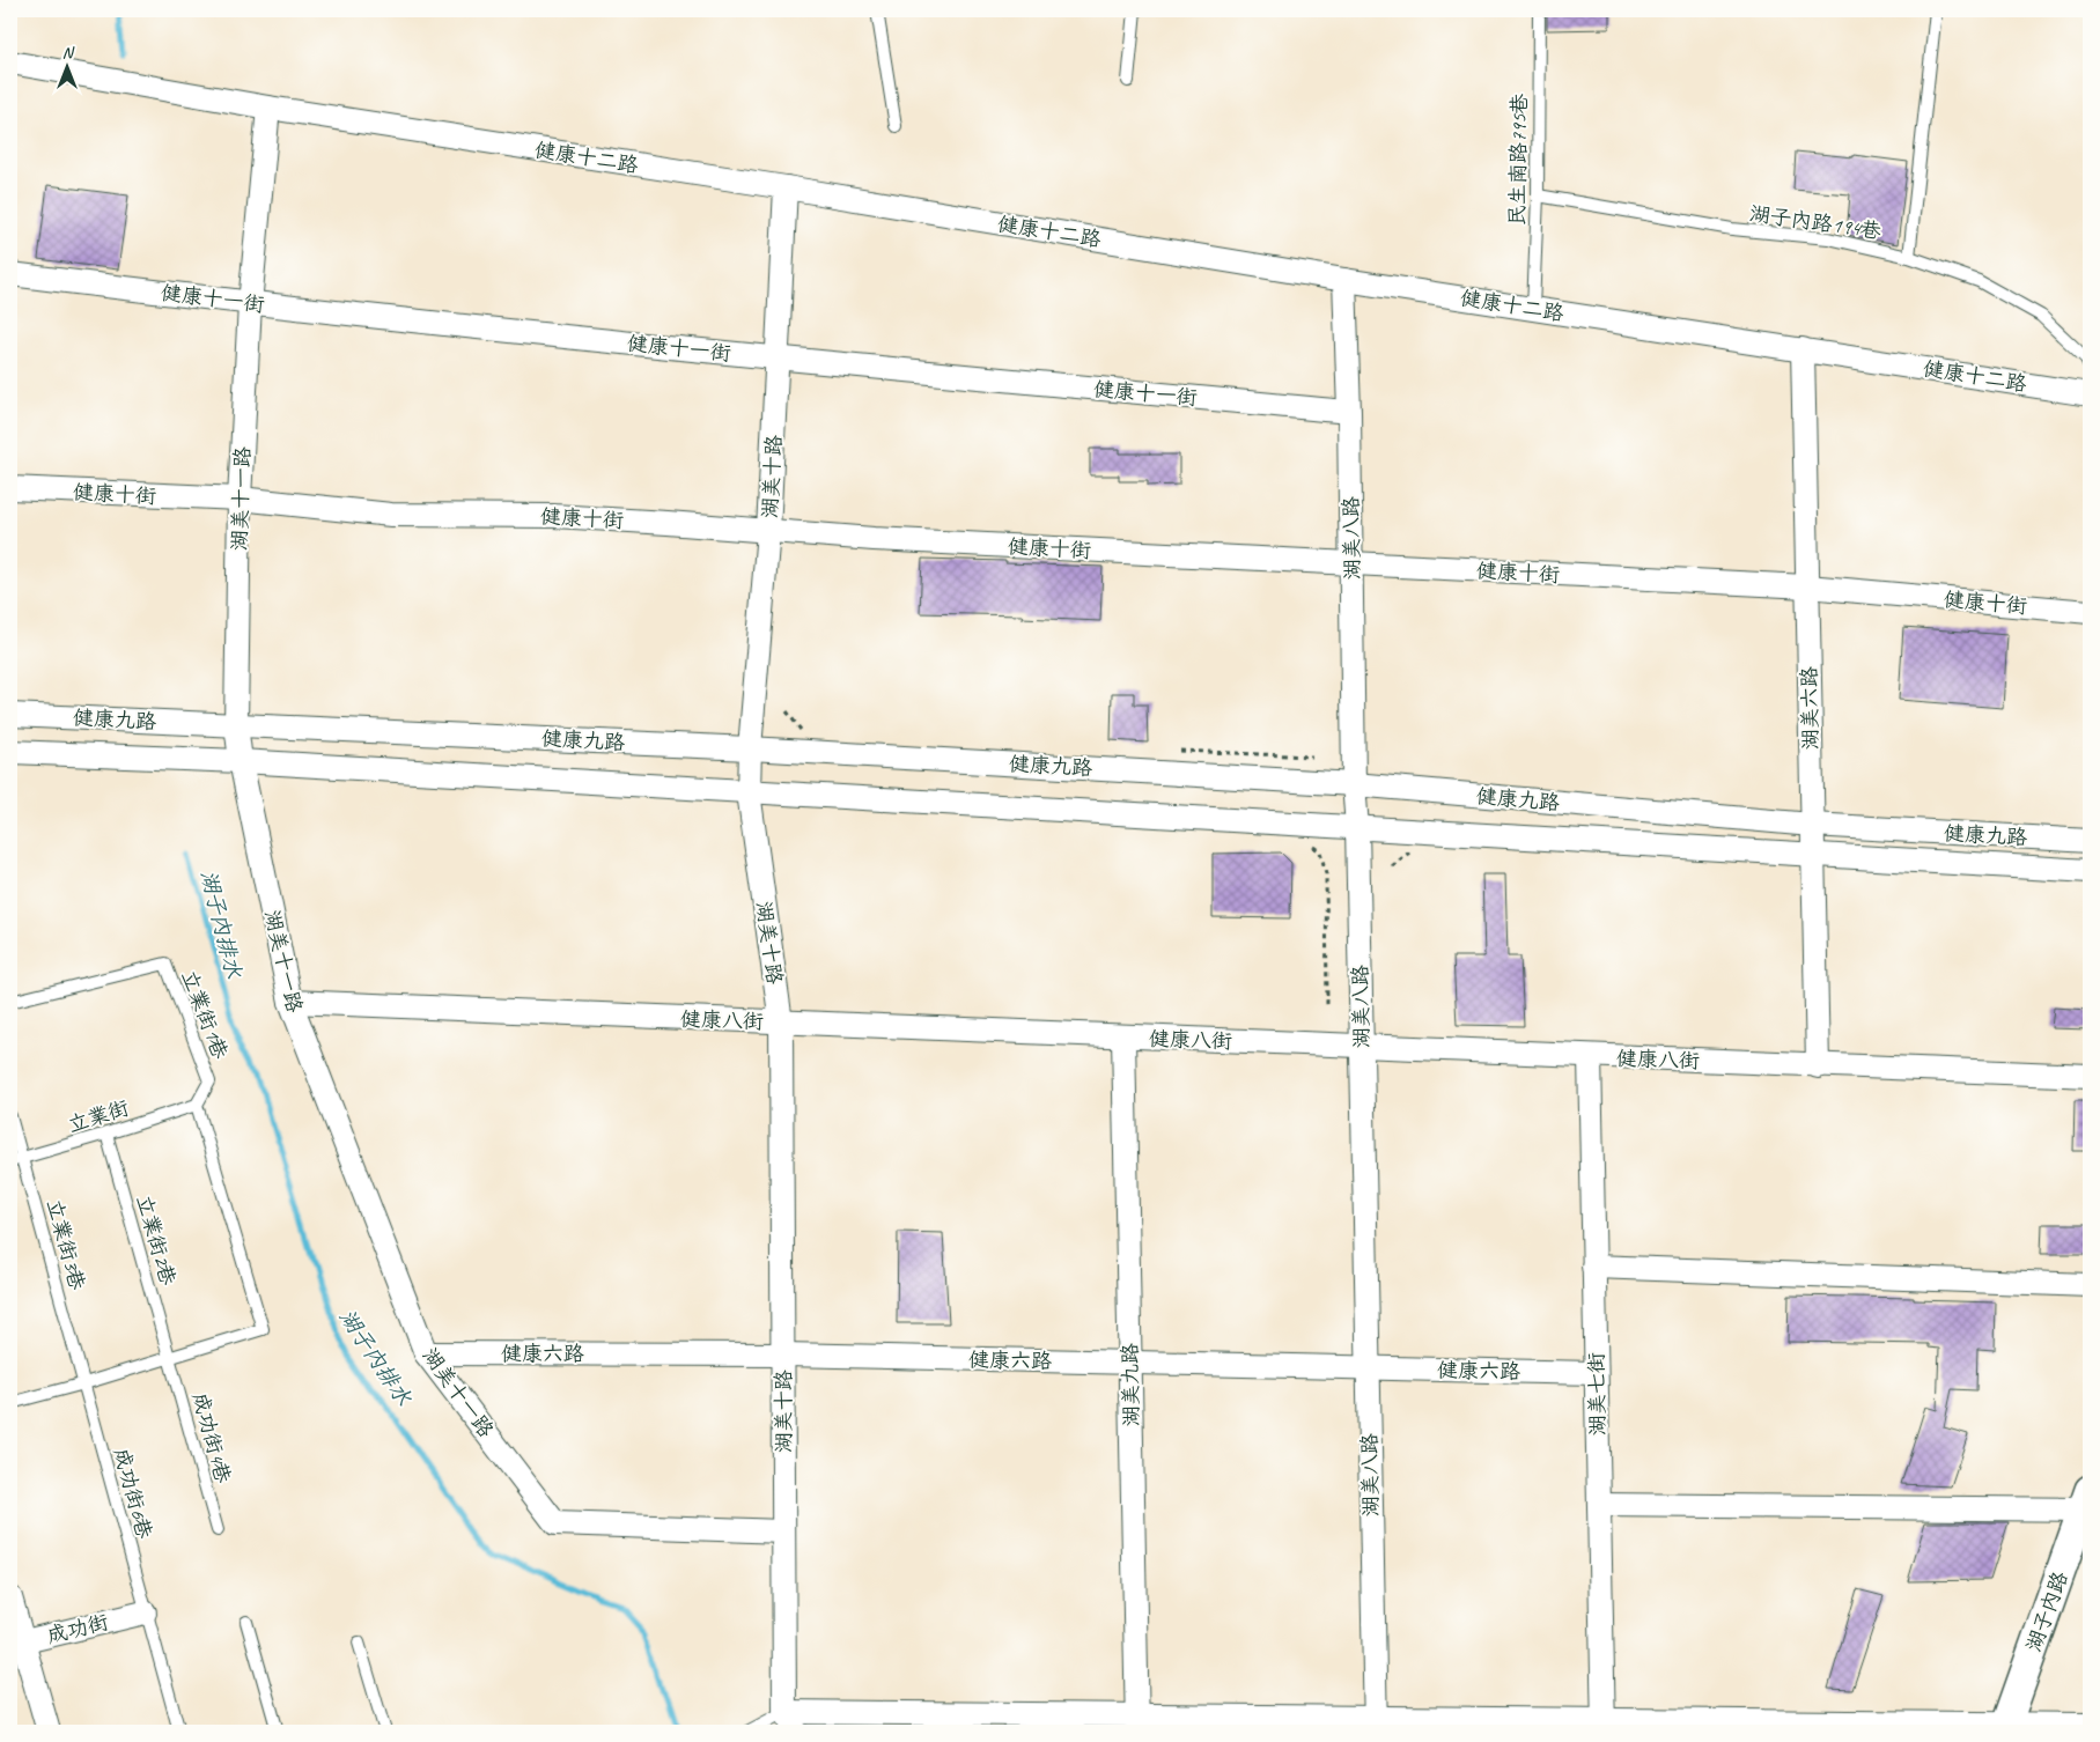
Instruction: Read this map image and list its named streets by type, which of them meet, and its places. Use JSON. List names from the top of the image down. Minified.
{"streets":{"street":["健康十二路","健康十一街","湖美十路","健康十街","湖美十一路","湖美八路","湖美六路","健康九路","健康八街","健康六路","湖美九路","湖美七街","湖子內路","成功街"],"lane":["民生南路795巷","湖子內路194巷","立業街1巷","立業街","立業街2巷","立業街3巷","成功街4巷","成功街6巷"]},"crossings":[["健康十二路","民生南路795巷"],["健康十二路","湖美十路"],["健康十二路","湖美十一路"],["健康十二路","湖美八路"],["健康十二路","湖美六路"],["民生南路795巷","湖子內路194巷"],["健康十一街","湖美十路"],["健康十一街","湖美十一路"],["健康十一街","湖美八路"],["湖美十路","健康十街"],["湖美十路","湖美十一路"],["湖美十路","健康九路"],["湖美十路","健康八街"],["湖美十路","健康六路"],["健康十街","湖美十一路"],["健康十街","湖美八路"],["健康十街","湖美六路"],["湖美十一路","健康九路"],["湖美十一路","健康八街"],["湖美十一路","健康六路"],["湖美八路","健康九路"],["湖美八路","健康八街"],["湖美八路","健康六路"],["湖美六路","健康九路"],["湖美六路","健康八街"],["立業街1巷","立業街"],["健康八街","湖美九路"],["健康八街","湖美七街"],["立業街","立業街2巷"],["立業街","立業街3巷"],["立業街2巷","成功街4巷"],["立業街3巷","成功街6巷"],["健康六路","湖美九路"],["健康六路","湖美七街"],["成功街6巷","成功街"]],"water":["湖子內排水"],"north":"top"}
